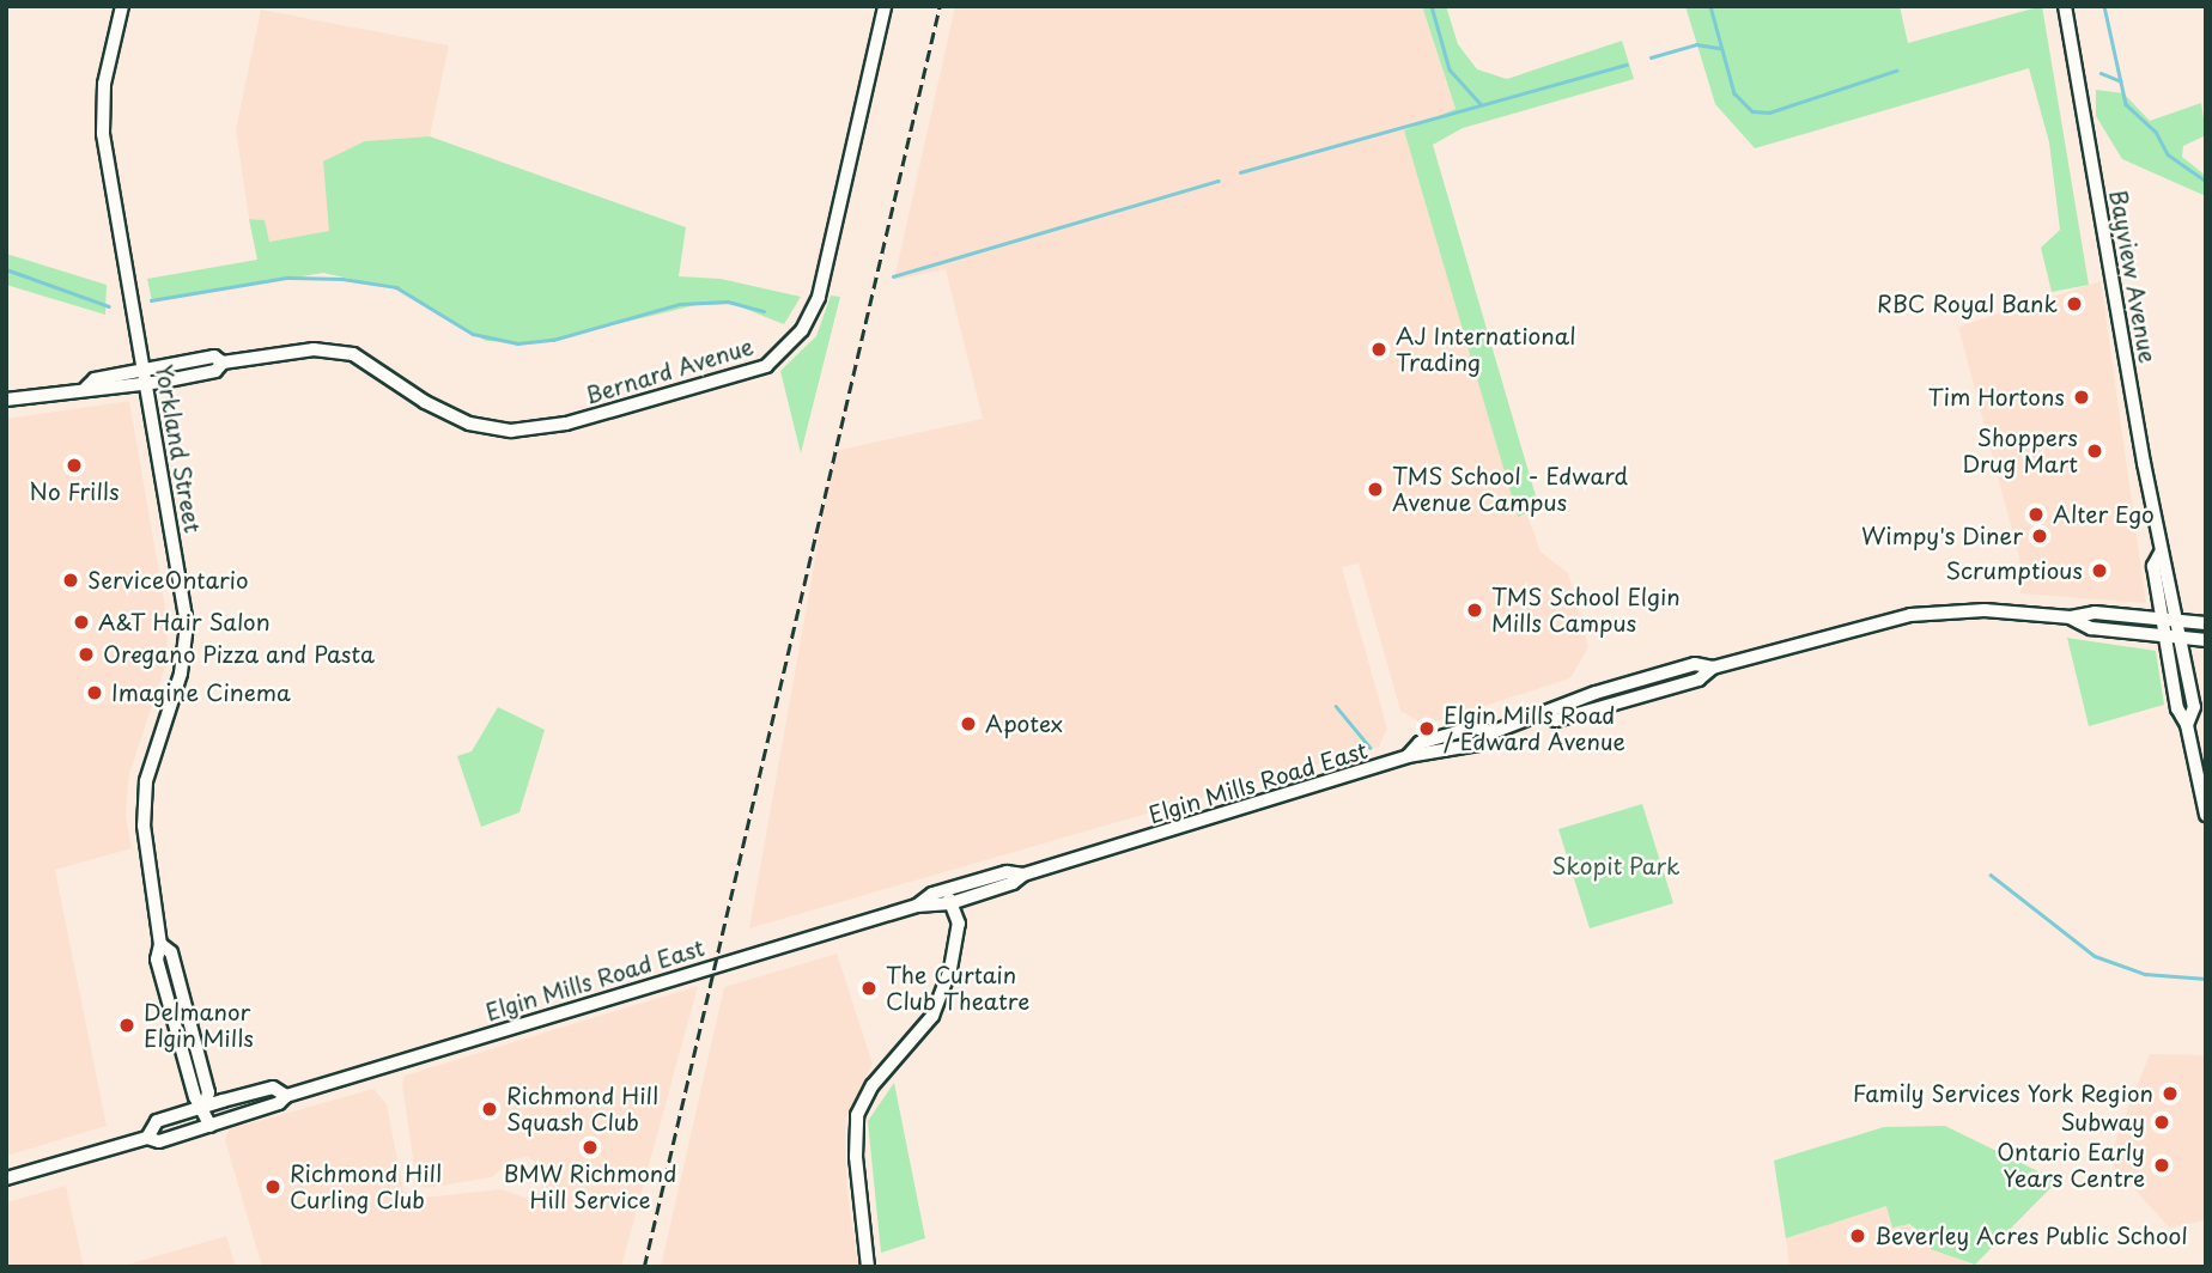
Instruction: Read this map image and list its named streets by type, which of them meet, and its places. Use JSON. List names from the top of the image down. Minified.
{"streets":{"main road":["Bayview Avenue","Bernard Avenue","Yorkland Street","Elgin Mills Road East"]},"crossings":[["Bayview Avenue","Elgin Mills Road East"],["Bernard Avenue","Yorkland Street"],["Yorkland Street","Elgin Mills Road East"]],"parks":["Skopit Park"],"places":["RBC Royal Bank","AJ International Trading","Tim Hortons","Shoppers Drug Mart","No Frills","TMS School - Edward Avenue Campus","Alter Ego","Wimpy's Diner","Scrumptious","ServiceOntario","TMS School Elgin Mills Campus","A&T Hair Salon","Oregano Pizza and Pasta","Imagine Cinema","Apotex","Elgin Mills Road / Edward Avenue","The Curtain Club Theatre","Delmanor Elgin Mills","Family Services York Region","Richmond Hill Squash Club","Subway","BMW Richmond Hill Service","Ontario Early Years Centre","Richmond Hill Curling Club","Beverley Acres Public School"]}
